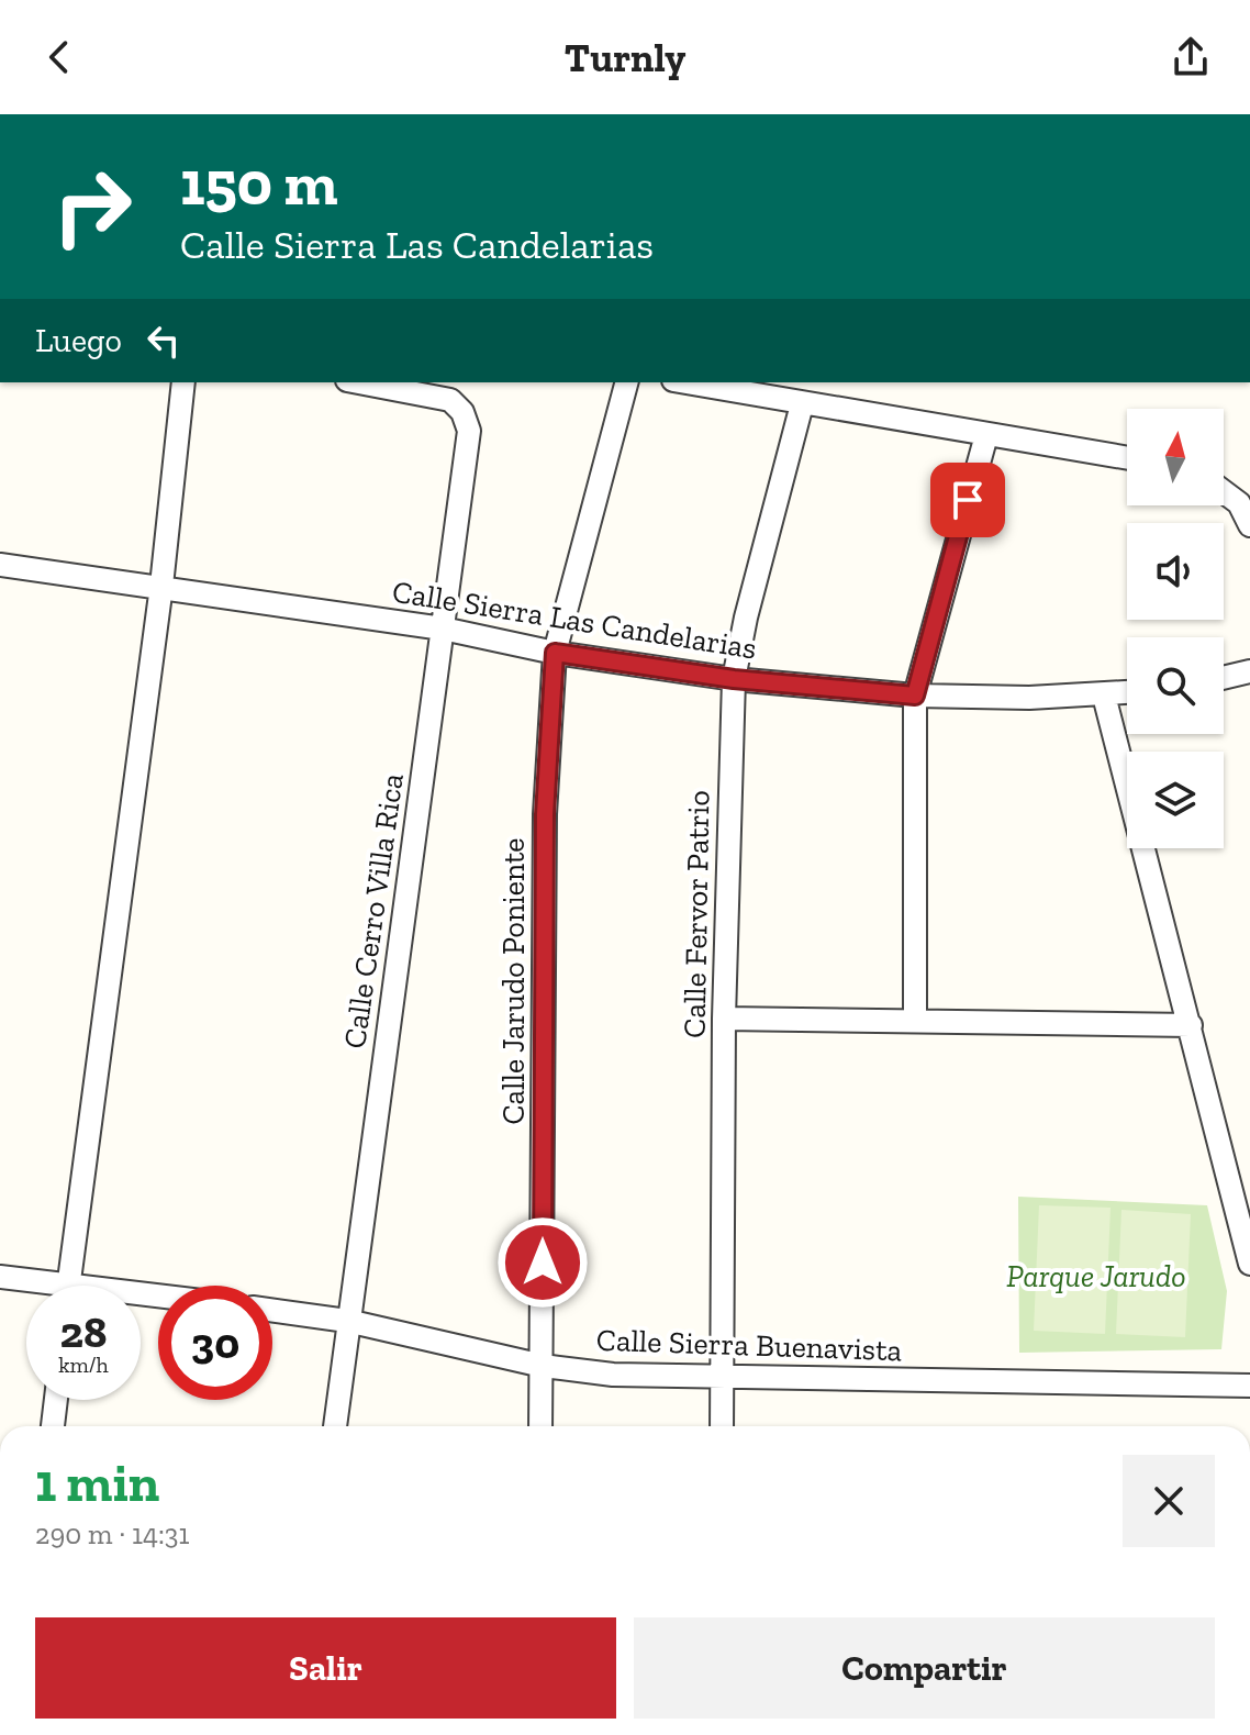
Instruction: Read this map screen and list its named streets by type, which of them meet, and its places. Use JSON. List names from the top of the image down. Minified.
{"streets":{"street":["Calle Sierra Las Candelarias","Calle Cerro Villa Rica","Calle Fervor Patrio","Calle Jarudo Poniente","Calle Sierra Buenavista"]},"crossings":[["Calle Sierra Las Candelarias","Calle Cerro Villa Rica"],["Calle Sierra Las Candelarias","Calle Fervor Patrio"],["Calle Sierra Las Candelarias","Calle Jarudo Poniente"],["Calle Cerro Villa Rica","Calle Sierra Buenavista"],["Calle Fervor Patrio","Calle Sierra Buenavista"],["Calle Jarudo Poniente","Calle Sierra Buenavista"]],"parks":["Parque Jarudo"],"north":"top","page":{"header":"Turnly","turn":["150 m","Calle Sierra Las Candelarias"],"then":"Luego","speed":"28 km/h","limit":"30","heading":["1 min","290 m · 14:31"],"buttons":["Salir","Compartir"]}}
